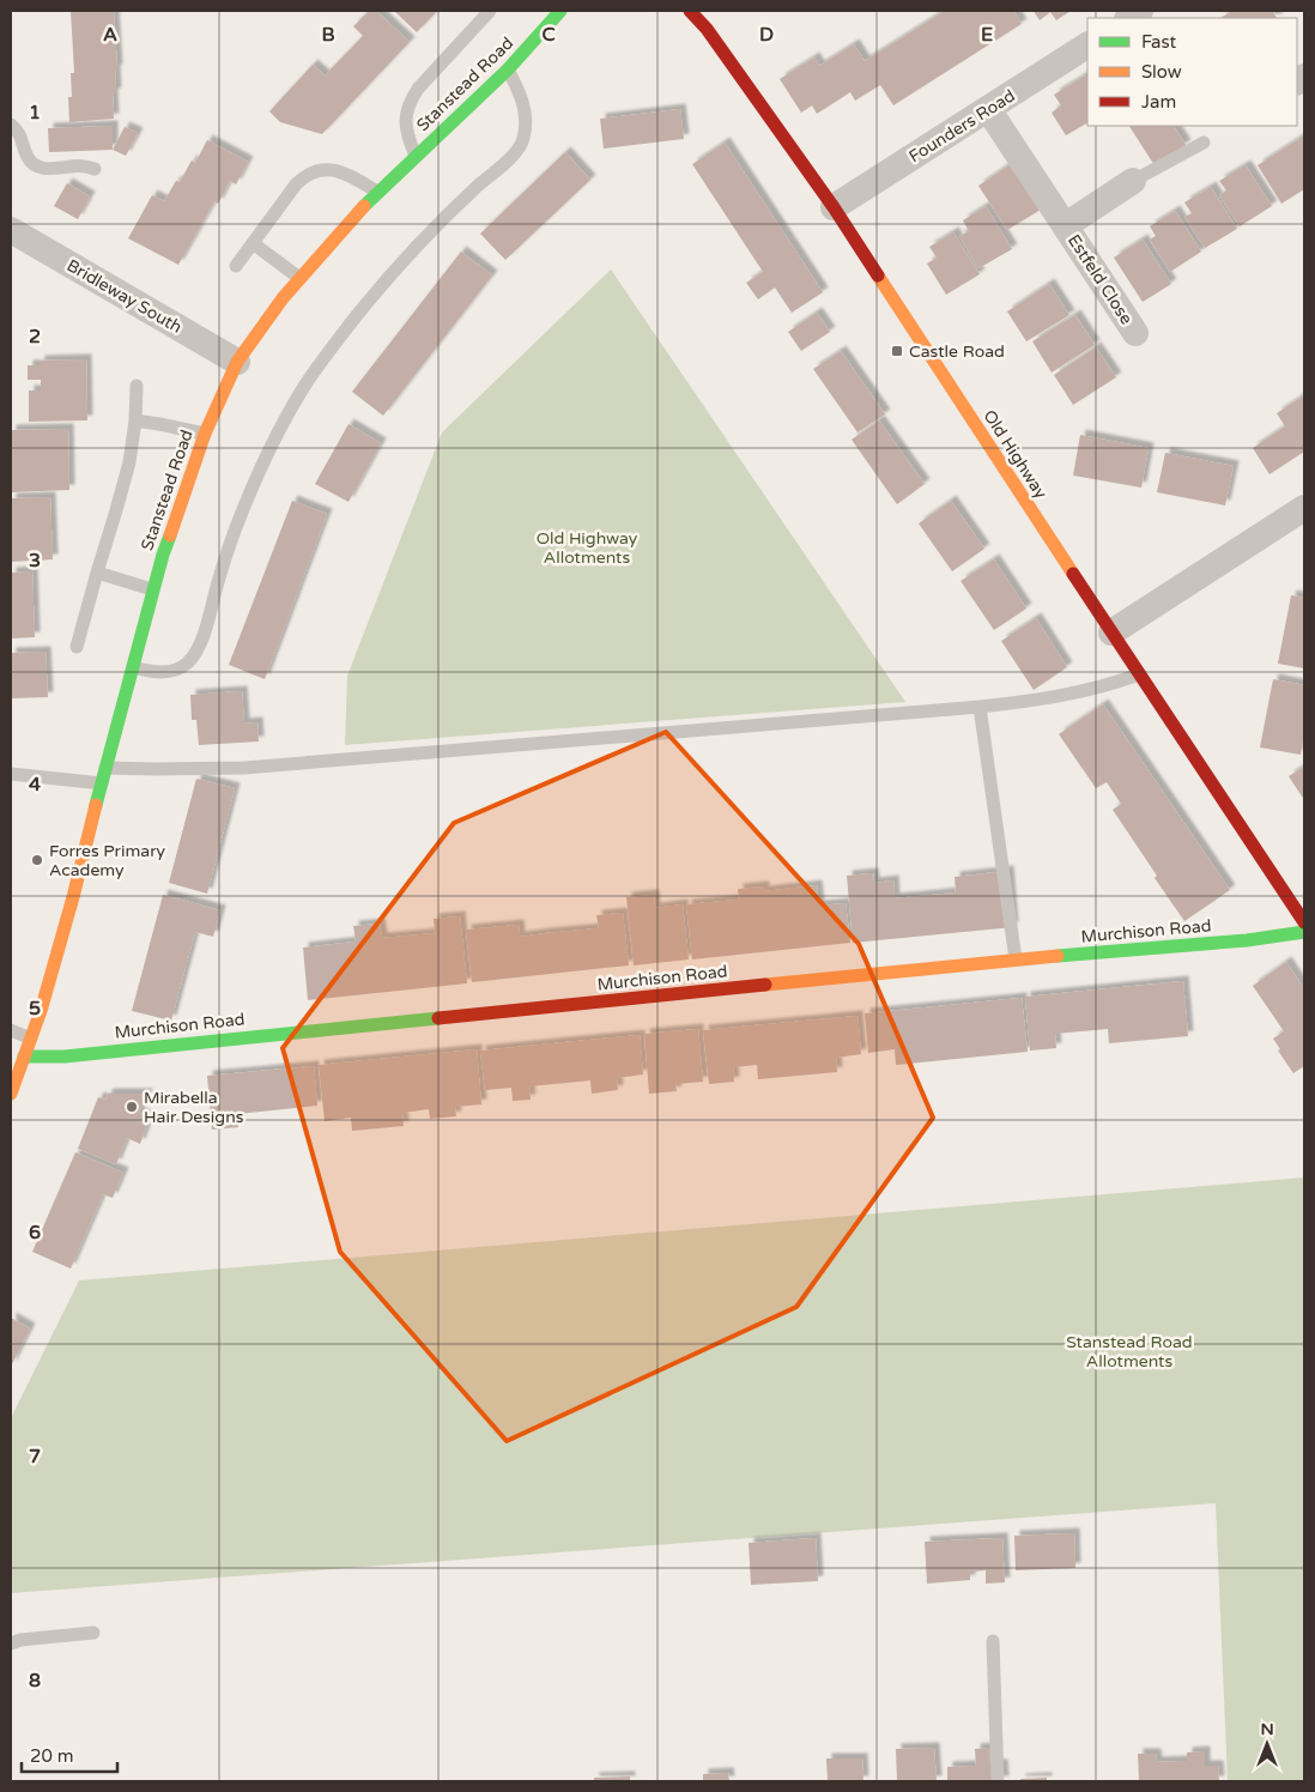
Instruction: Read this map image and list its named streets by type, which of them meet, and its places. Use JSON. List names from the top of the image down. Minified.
{"streets":{"street":["Stanstead Road","Founders Road","Estfeld Close","Bridleway South","Old Highway","Murchison Road"]},"crossings":[["Stanstead Road","Bridleway South"],["Stanstead Road","Murchison Road"],["Founders Road","Estfeld Close"],["Founders Road","Old Highway"]],"parks":["Old Highway Allotments","Stanstead Road Allotments"],"places":{"transit":["Castle Road"],"other":["Forres Primary Academy","Mirabella Hair Designs"]},"legend":["Fast","Slow","Jam"],"scale_bar":"20 m","north":"top","grid":{"columns":["A","B","C","D","E"],"rows":["1","2","3","4","5","6","7","8"]}}
